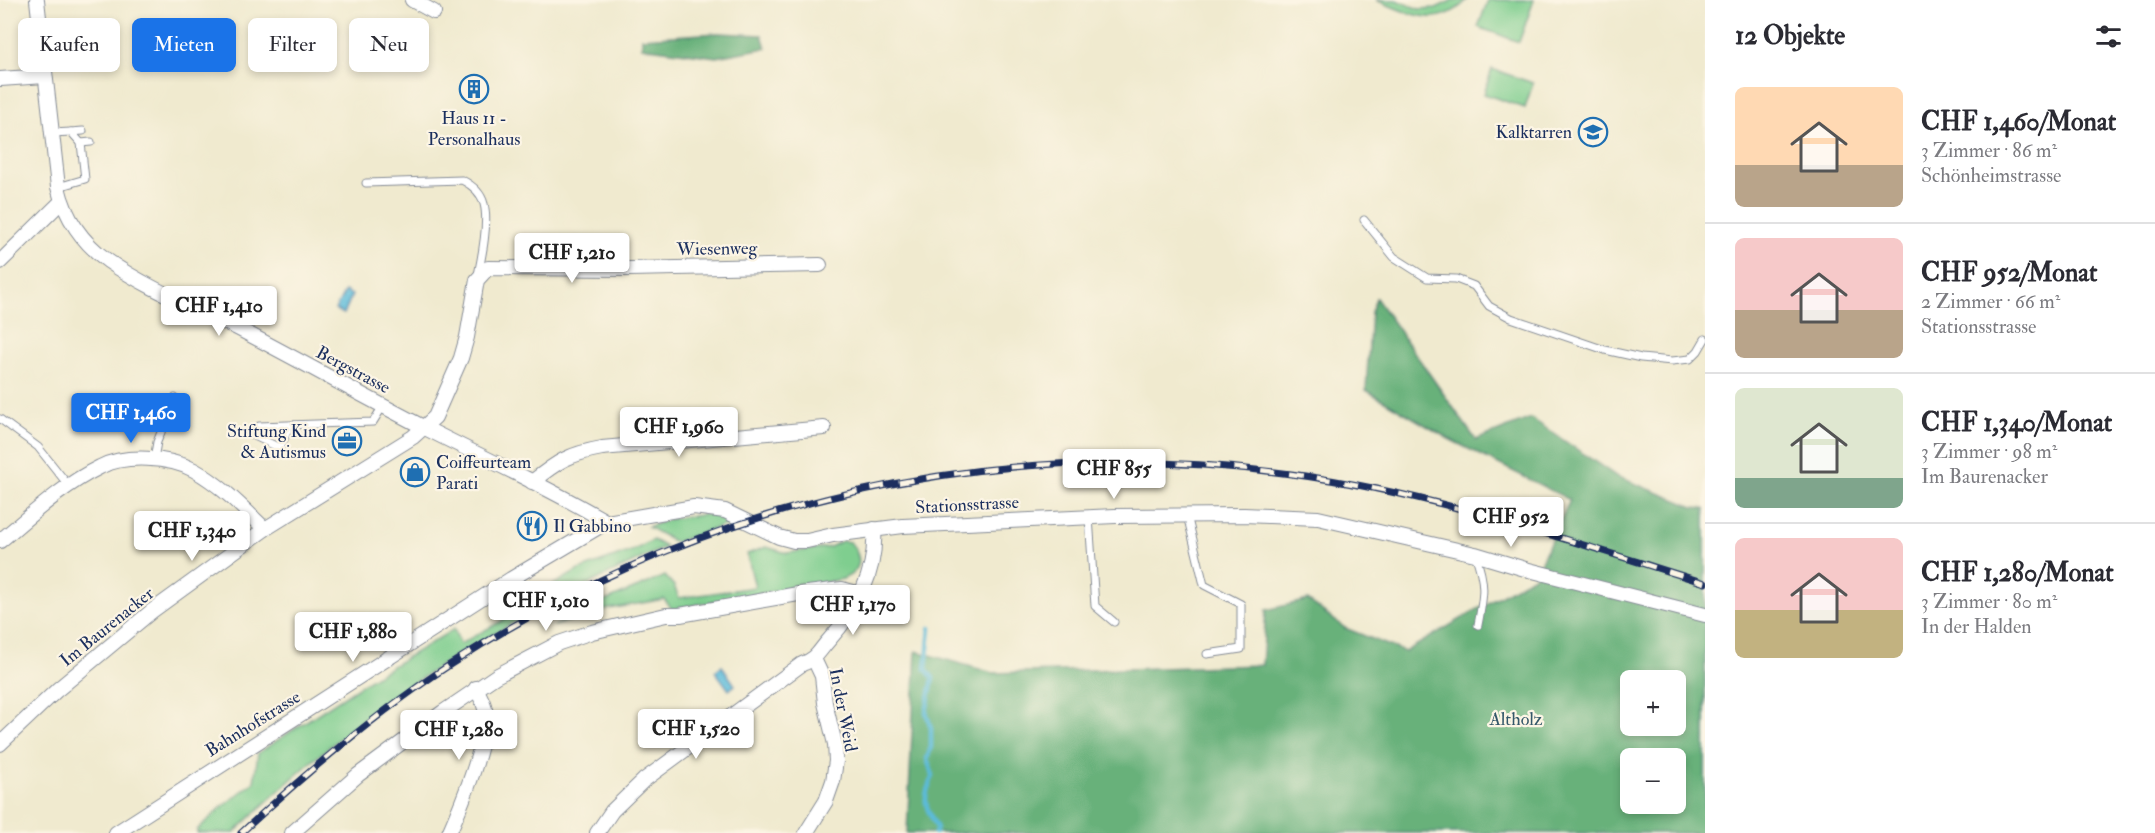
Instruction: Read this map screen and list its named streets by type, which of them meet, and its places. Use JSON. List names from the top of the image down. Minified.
{"streets":{"street":["Wiesenweg","Bergstrasse","Stationsstrasse","Im Baurenacker","In der Weid","Bahnhofstrasse"]},"crossings":[["Bergstrasse","Im Baurenacker"],["Bergstrasse","Bahnhofstrasse"],["Stationsstrasse","Bahnhofstrasse"]],"parks":["Altholz"],"places":{"building":["Haus 11 - Personalhaus"],"school or university":["Kalktarren"],"office":["Stiftung Kind & Autismus"],"shop":["Coiffeurteam Parati"],"restaurant":["Il Gabbino"]},"page":{"heading":"12 Objekte","chip":["Kaufen","Mieten","Filter","Neu"],"list":[{"name":"CHF 1,460/Monat","note":"3 Zimmer · 86 m² · Schönheimstrasse"},{"name":"CHF 952/Monat","note":"2 Zimmer · 66 m² · Stationsstrasse"},{"name":"CHF 1,340/Monat","note":"3 Zimmer · 98 m² · Im Baurenacker"},{"name":"CHF 1,280/Monat","note":"3 Zimmer · 80 m² · In der Halden"}],"price":["CHF 1,210","CHF 1,410","CHF 1,460","CHF 1,960","CHF 855","CHF 952","CHF 1,340","CHF 1,010","CHF 1,170","CHF 1,880","CHF 1,520","CHF 1,280"],"map_buttons":["+","−"]}}
